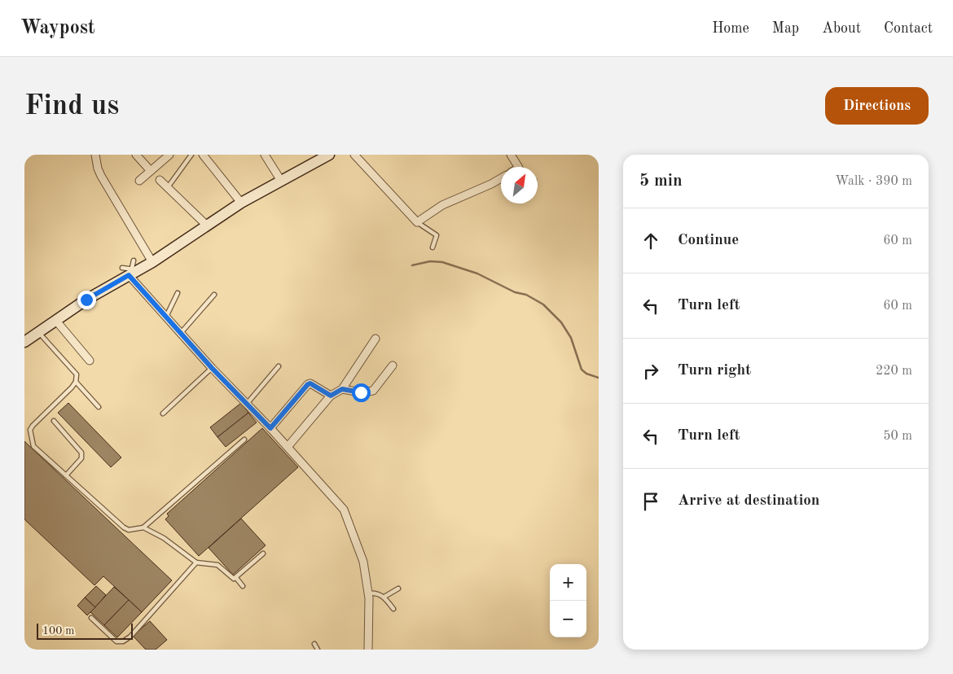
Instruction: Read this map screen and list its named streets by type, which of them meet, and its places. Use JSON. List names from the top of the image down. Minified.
{"scale_bar":"100 m","north":"top right","page":{"header":"Waypost","nav":["Home","Map","About","Contact"],"buttons":"Directions","title":"Find us","heading":["5 min","Walk · 390 m"],"list":[["Continue","60 m"],["Turn left","60 m"],["Turn right","220 m"],["Turn left","50 m"],"Arrive at destination"],"map_buttons":["+","−"],"scale":"100 m"}}
